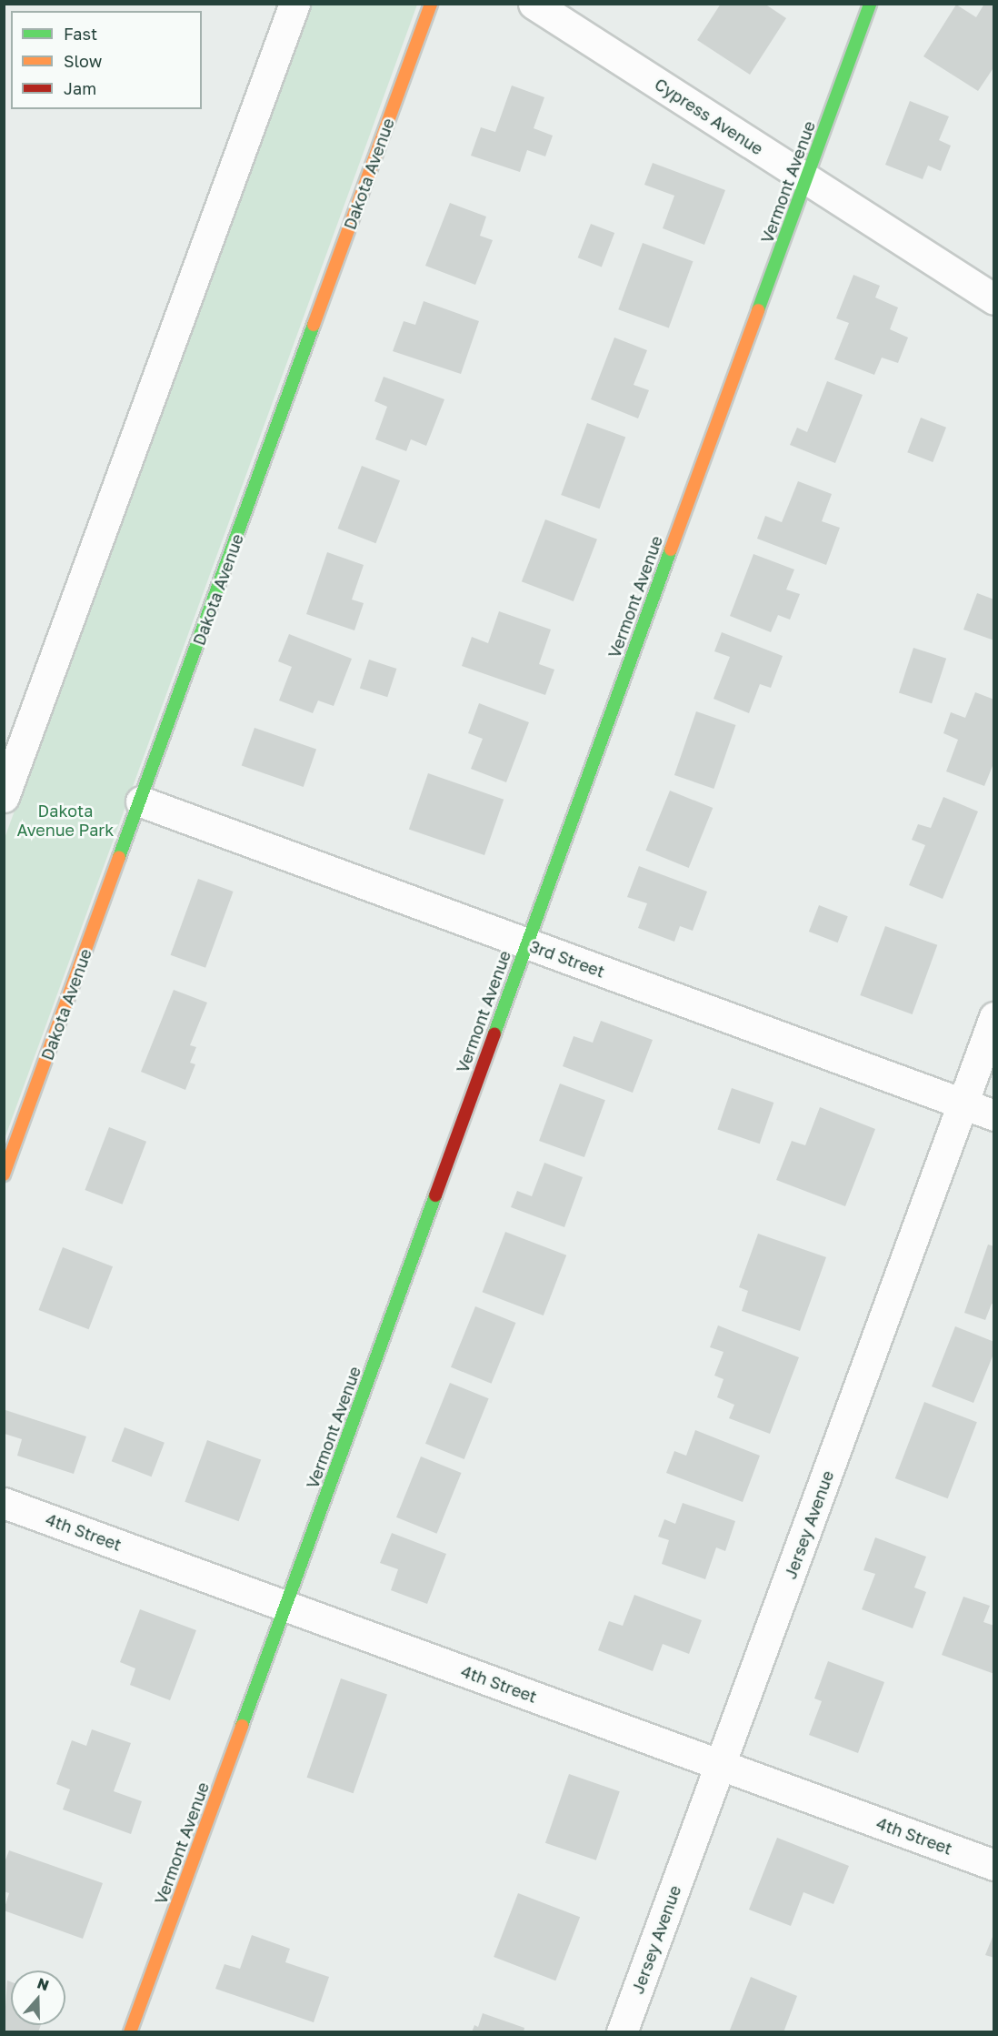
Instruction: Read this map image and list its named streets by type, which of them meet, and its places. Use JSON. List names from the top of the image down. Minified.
{"streets":{"street":["Cypress Avenue","Dakota Avenue","Vermont Avenue","3rd Street","Jersey Avenue","4th Street"]},"crossings":[["Cypress Avenue","Vermont Avenue"],["Dakota Avenue","3rd Street"],["Vermont Avenue","3rd Street"],["Vermont Avenue","4th Street"],["3rd Street","Jersey Avenue"],["Jersey Avenue","4th Street"]],"parks":["Dakota Avenue Park"],"legend":["Fast","Slow","Jam"],"north":"top"}
